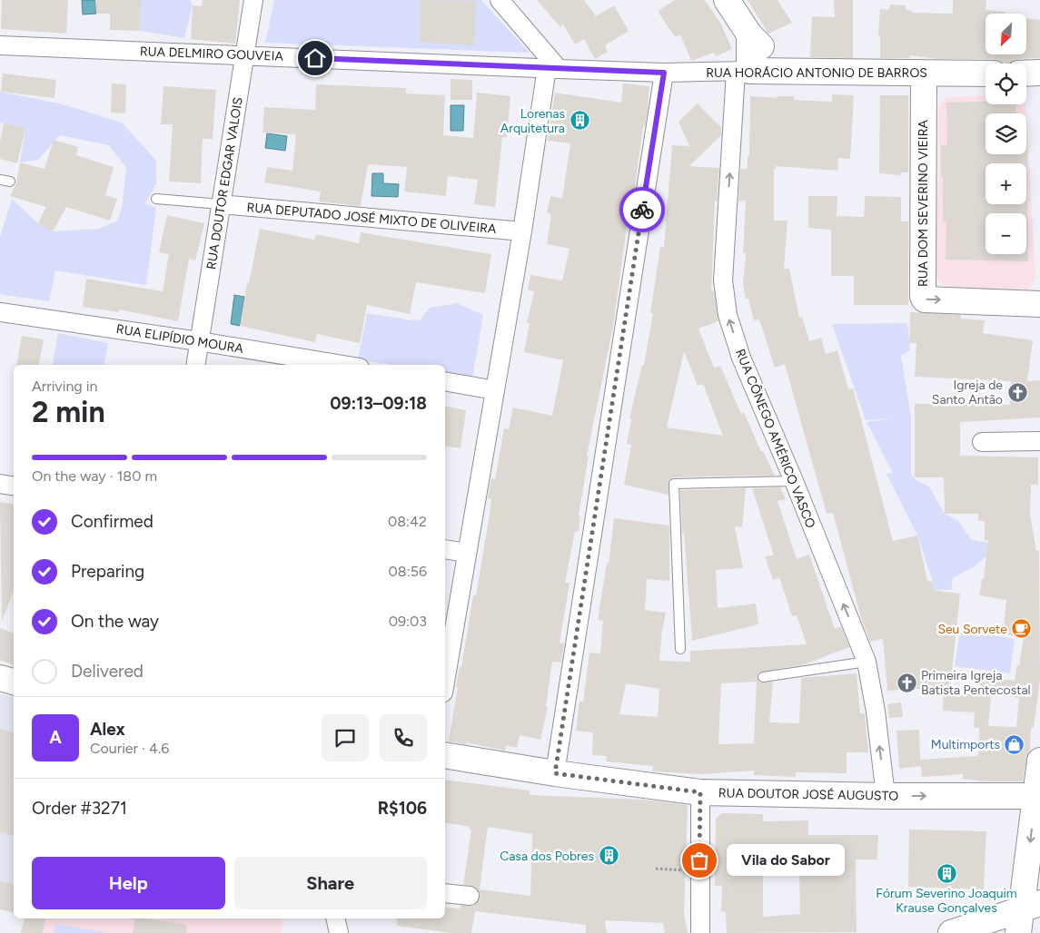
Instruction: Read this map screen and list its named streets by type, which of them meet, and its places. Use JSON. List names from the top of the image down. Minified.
{"streets":{"main road":["RUA HORÁCIO ANTONIO DE BARROS","RUA DOM SEVERINO VIEIRA","RUA DOUTOR JOSÉ AUGUSTO"],"street":["RUA DELMIRO GOUVEIA","RUA DOUTOR EDGAR VALOIS","RUA DEPUTADO JOSÉ MIXTO DE OLIVEIRA","RUA ELIPÍDIO MOURA","RUA CÔNEGO AMÉRICO VASCO"]},"crossings":[["RUA DELMIRO GOUVEIA","RUA HORÁCIO ANTONIO DE BARROS"],["RUA DELMIRO GOUVEIA","RUA DOUTOR EDGAR VALOIS"],["RUA HORÁCIO ANTONIO DE BARROS","RUA DOM SEVERINO VIEIRA"],["RUA HORÁCIO ANTONIO DE BARROS","RUA CÔNEGO AMÉRICO VASCO"],["RUA DOUTOR EDGAR VALOIS","RUA DEPUTADO JOSÉ MIXTO DE OLIVEIRA"],["RUA DOUTOR EDGAR VALOIS","RUA ELIPÍDIO MOURA"],["RUA CÔNEGO AMÉRICO VASCO","RUA DOUTOR JOSÉ AUGUSTO"]],"places":{"building":["Lorenas Arquitetura","Casa dos Pobres","Fórum Severino Joaquim Krause Gonçalves"],"church":["Igreja de Santo Antão","Primeira Igreja Batista Pentecostal"],"cafe":["Seu Sorvete"],"shop":["Multimports"],"other":["Vila do Sabor"]},"north":"bottom left","page":{"map_buttons":["+","−"],"heading":["2 min","Arriving in","09:13–09:18"],"panel":["Alex","Courier · 4.6","Order #3271","R$106"],"bar":"On the way · 180 m","list":[["Confirmed","08:42"],["Preparing","08:56"],["On the way","09:03"],"Delivered"],"round":"A","bubble":"Vila do Sabor","buttons":["Help","Share"]}}
